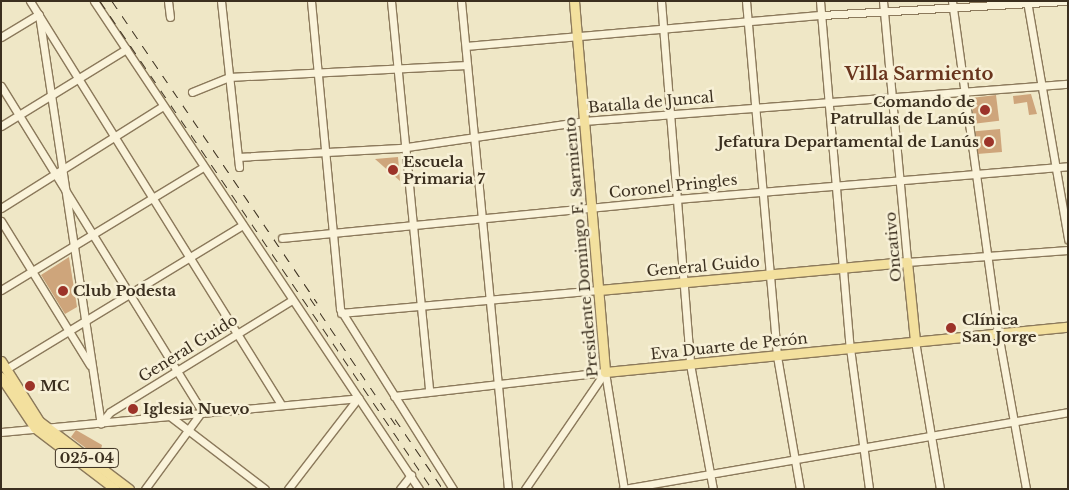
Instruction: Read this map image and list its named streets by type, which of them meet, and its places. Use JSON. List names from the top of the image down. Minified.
{"streets":{"main road":["Presidente Domingo F. Sarmiento","Oncativo","General Guido","Eva Duarte de Perón","025-04"],"street":["Batalla de Juncal","Coronel Pringles"]},"crossings":[["Batalla de Juncal","Presidente Domingo F. Sarmiento"],["Batalla de Juncal","Oncativo"],["Coronel Pringles","Presidente Domingo F. Sarmiento"],["Coronel Pringles","Oncativo"],["Presidente Domingo F. Sarmiento","General Guido"],["Presidente Domingo F. Sarmiento","Eva Duarte de Perón"],["Oncativo","General Guido"],["Oncativo","Eva Duarte de Perón"]],"districts":["Villa Sarmiento"],"places":["Comando de Patrullas de Lanús","Jefatura Departamental de Lanús","Escuela Primaria 7","Club Podesta","Clínica San Jorge","MC","Iglesia Nuevo"]}
